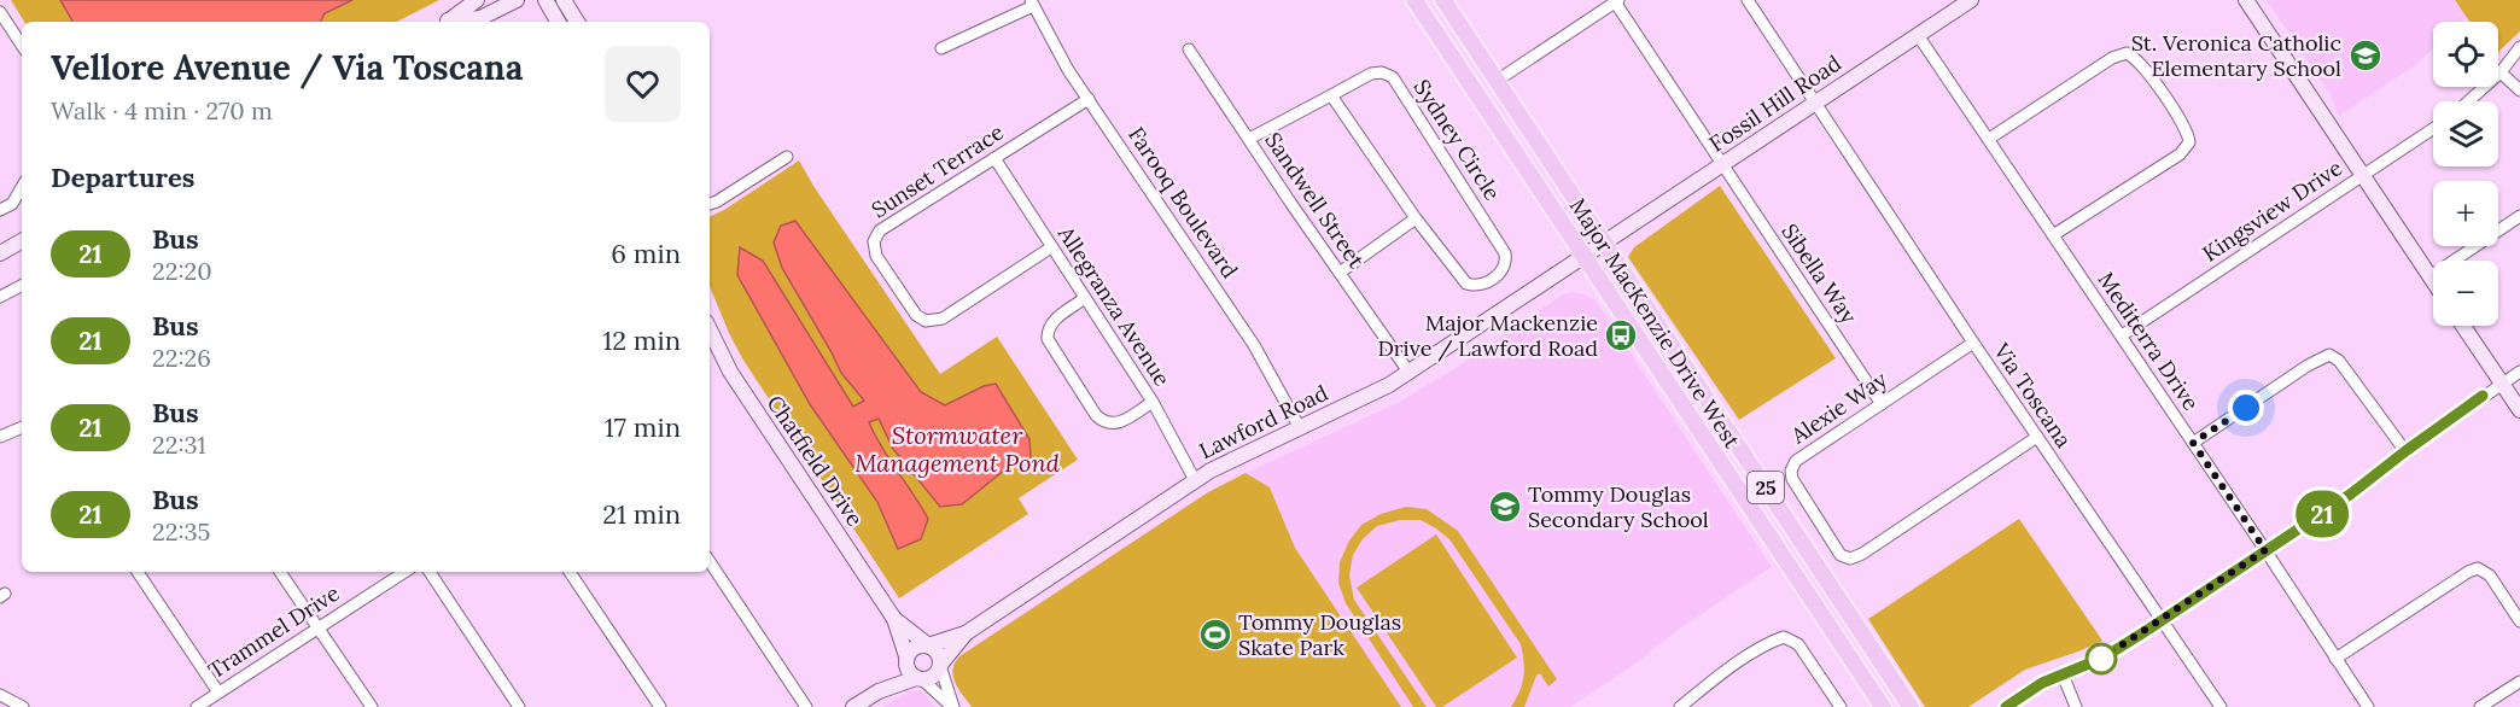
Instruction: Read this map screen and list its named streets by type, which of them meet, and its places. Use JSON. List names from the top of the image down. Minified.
{"streets":{"main road":["Major MacKenzie Drive West","25"],"street":["Fossil Hill Road","Sydney Circle","Sunset Terrace","Sandwell Street","Farooq Boulevard","Kingsview Drive","Sibella Way","Allegranza Avenue","Mediterra Drive","Via Toscana","Alexie Way","Lawford Road","Chatfield Drive","Trammel Drive"]},"crossings":[["Fossil Hill Road","Sibella Way"],["Fossil Hill Road","Major MacKenzie Drive West"],["Fossil Hill Road","Mediterra Drive"],["Fossil Hill Road","Via Toscana"],["Fossil Hill Road","Lawford Road"],["Sunset Terrace","Farooq Boulevard"],["Sunset Terrace","Allegranza Avenue"],["Sandwell Street","Lawford Road"],["Farooq Boulevard","Lawford Road"],["Kingsview Drive","Mediterra Drive"],["Sibella Way","Alexie Way"],["Allegranza Avenue","Lawford Road"],["Major MacKenzie Drive West","Lawford Road"],["Via Toscana","Alexie Way"],["Lawford Road","Chatfield Drive"]],"water":["Stormwater Management Pond"],"places":{"school or university":["St. Veronica Catholic Elementary School","Tommy Douglas Secondary School"],"bus stop":["Major Mackenzie Drive / Lawford Road"],"sports":["Tommy Douglas Skate Park"]},"lines":["bus line 21"],"page":{"on_map":"21","map_buttons":["+","−"],"heading":[["Vellore Avenue / Via Toscana","Walk · 4 min · 270 m"],"Departures"],"list":[{"mark":"21","name":"Bus","note":"22:20","value":"6 min"},{"mark":"21","name":"Bus","note":"22:26","value":"12 min"},{"mark":"21","name":"Bus","note":"22:31","value":"17 min"},{"mark":"21","name":"Bus","note":"22:35","value":"21 min"}]}}
